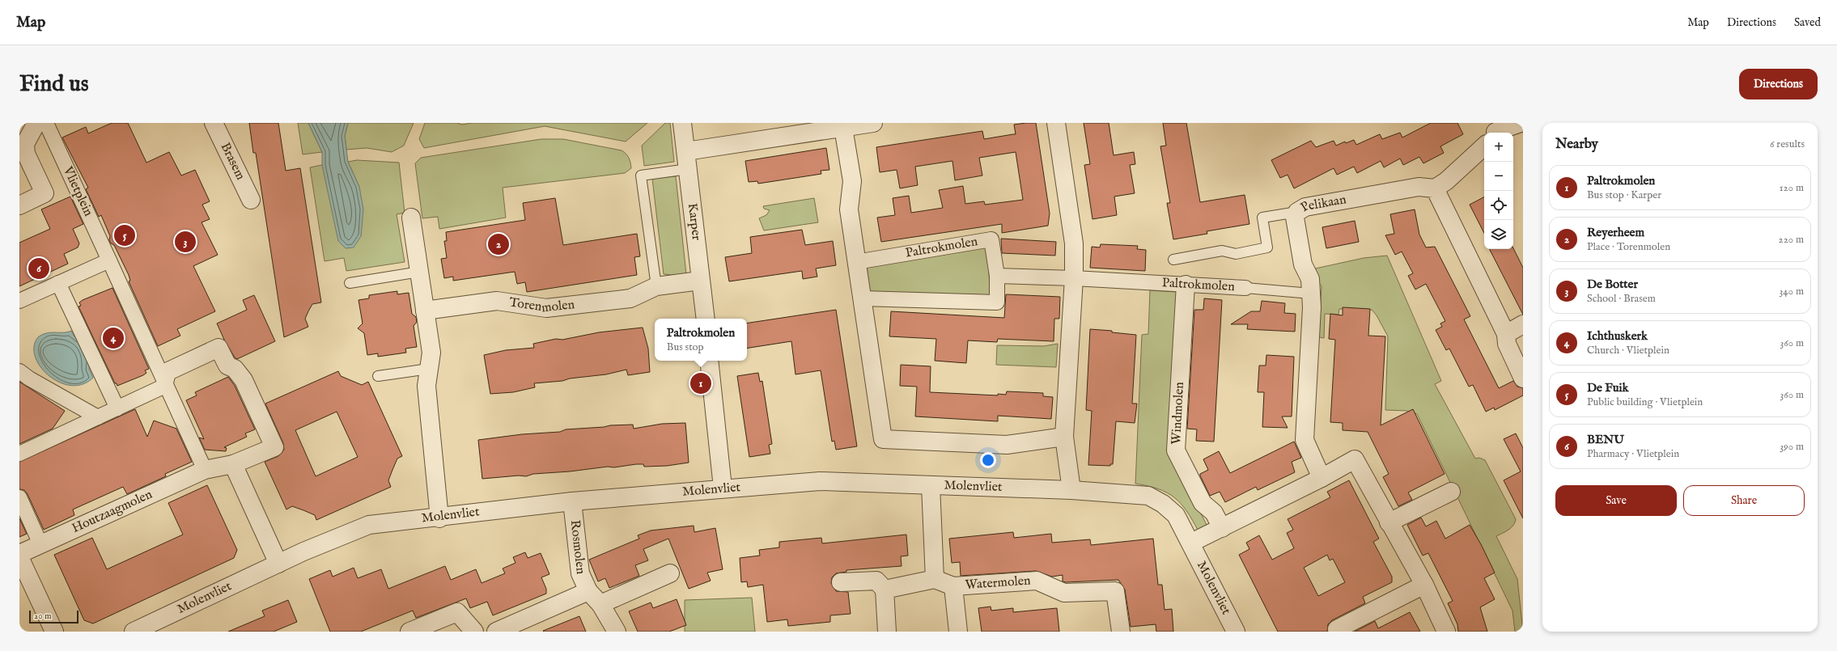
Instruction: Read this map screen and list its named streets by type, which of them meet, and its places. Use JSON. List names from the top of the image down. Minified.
{"streets":{"street":["Brasem","Vlietplein","Pelikaan","Karper","Paltrokmolen","Torenmolen","Windmolen","Molenvliet","Houtzaagmolen","Rosmolen","Watermolen"]},"crossings":[["Vlietplein","Houtzaagmolen"],["Karper","Torenmolen"],["Paltrokmolen","Windmolen"],["Molenvliet","Rosmolen"]],"scale_bar":"20 m","page":{"header":"Map","nav":["Map","Directions","Saved"],"buttons":["Directions",["Save","Share"]],"title":"Find us","heading":["Nearby","6 results"],"map_buttons":["+","−"],"list":[{"mark":"1","name":"Paltrokmolen","note":"Bus stop · Karper","value":"120 m"},{"mark":"2","name":"Reyerheem","note":"Place · Torenmolen","value":"220 m"},{"mark":"3","name":"De Botter","note":"School · Brasem","value":"340 m"},{"mark":"4","name":"Ichthuskerk","note":"Church · Vlietplein","value":"360 m"},{"mark":"5","name":"De Fuik","note":"Public building · Vlietplein","value":"360 m"},{"mark":"6","name":"BENU","note":"Pharmacy · Vlietplein","value":"390 m"}],"pins":["5","3","2","6","4","1"],"popup":["Paltrokmolen","Bus stop"],"scale":"20 m"}}
